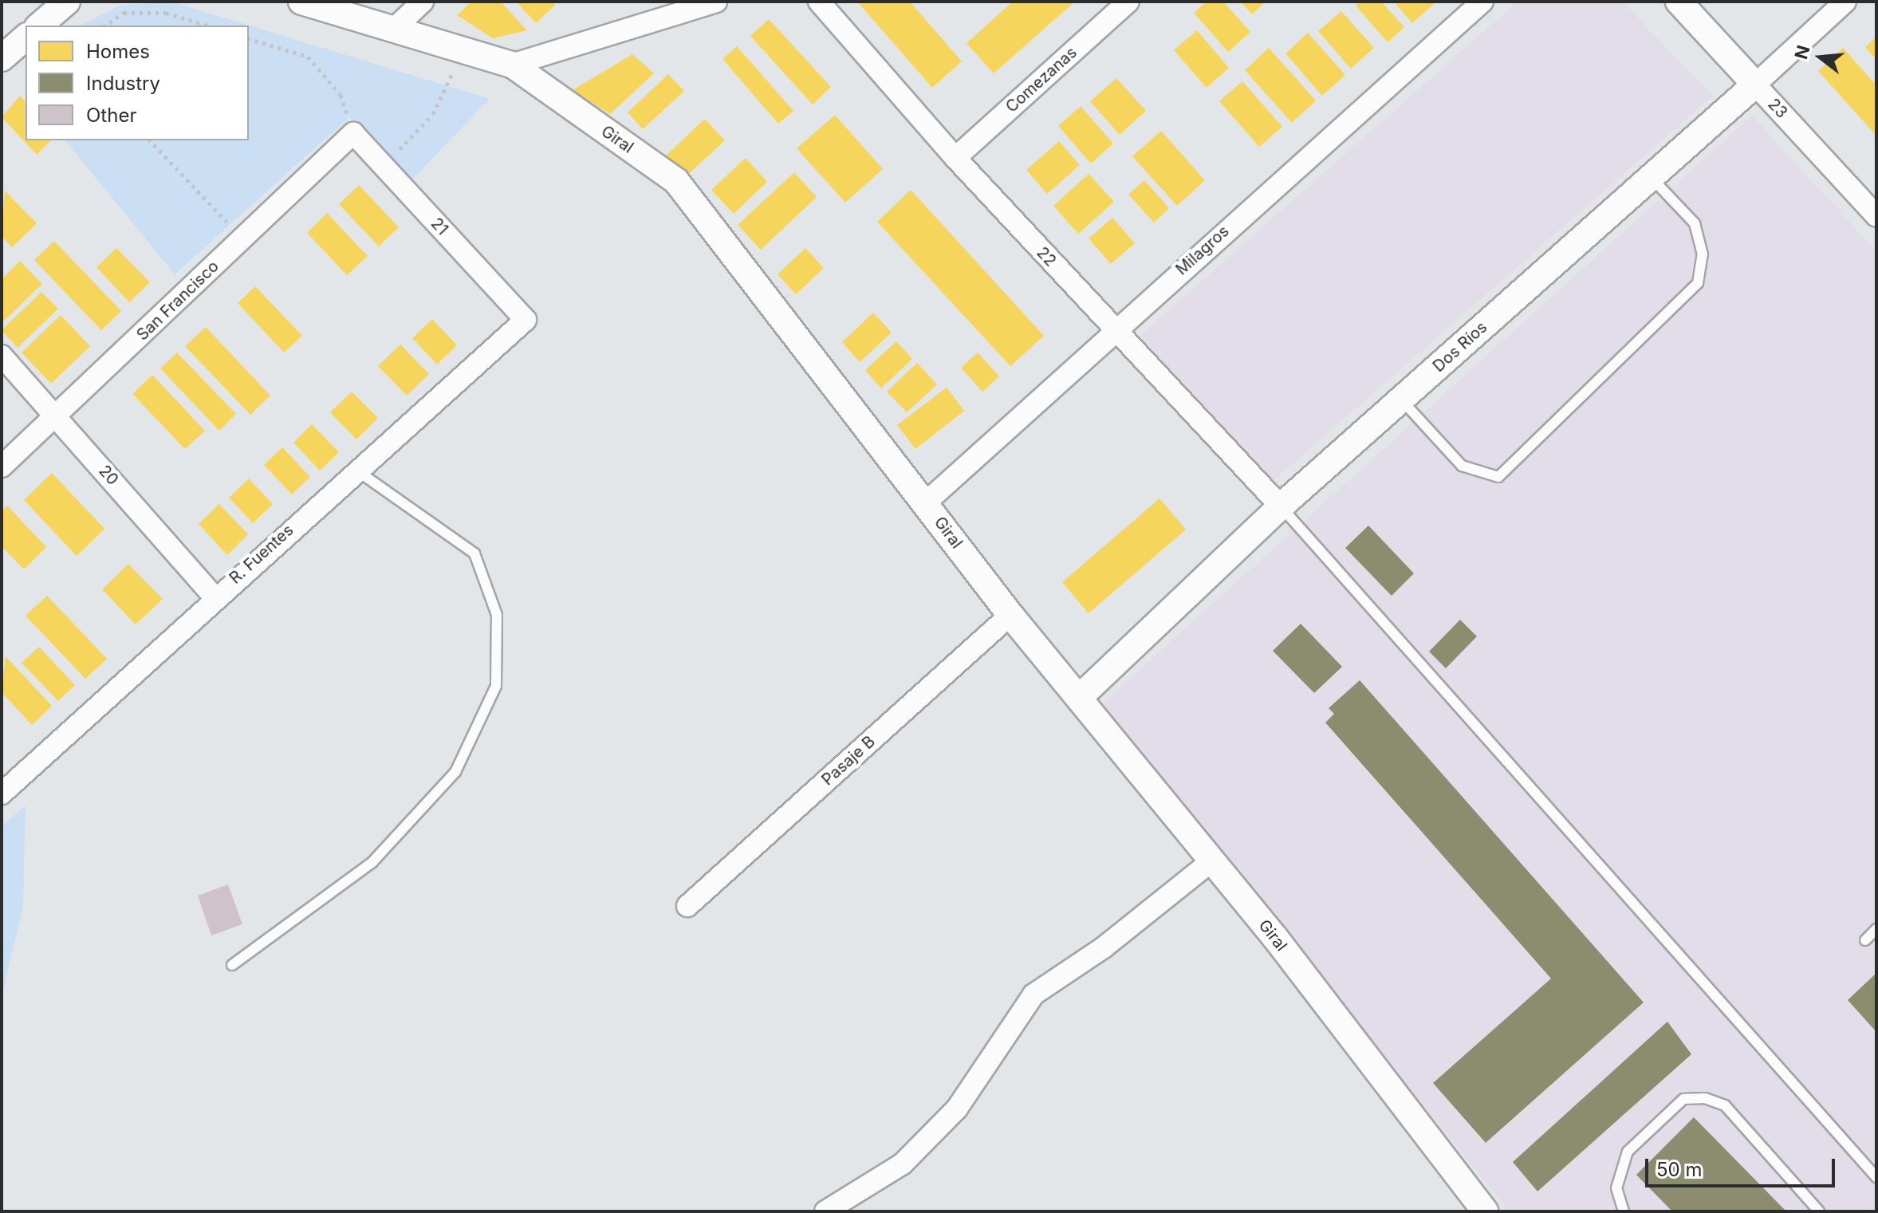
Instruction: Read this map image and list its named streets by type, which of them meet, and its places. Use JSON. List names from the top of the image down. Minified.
{"streets":{"street":["Comezanas","23","Giral","21","Milagros","22","San Francisco","Dos Ríos","20","R. Fuentes","Pasaje B"]},"crossings":[["Comezanas","22"],["23","Dos Ríos"],["Giral","Milagros"],["Giral","Dos Ríos"],["Giral","Pasaje B"],["21","San Francisco"],["21","R. Fuentes"],["Milagros","22"],["22","Dos Ríos"],["San Francisco","20"],["20","R. Fuentes"]],"legend":["Homes","Industry","Other"],"scale_bar":"50 m","north":"left"}
